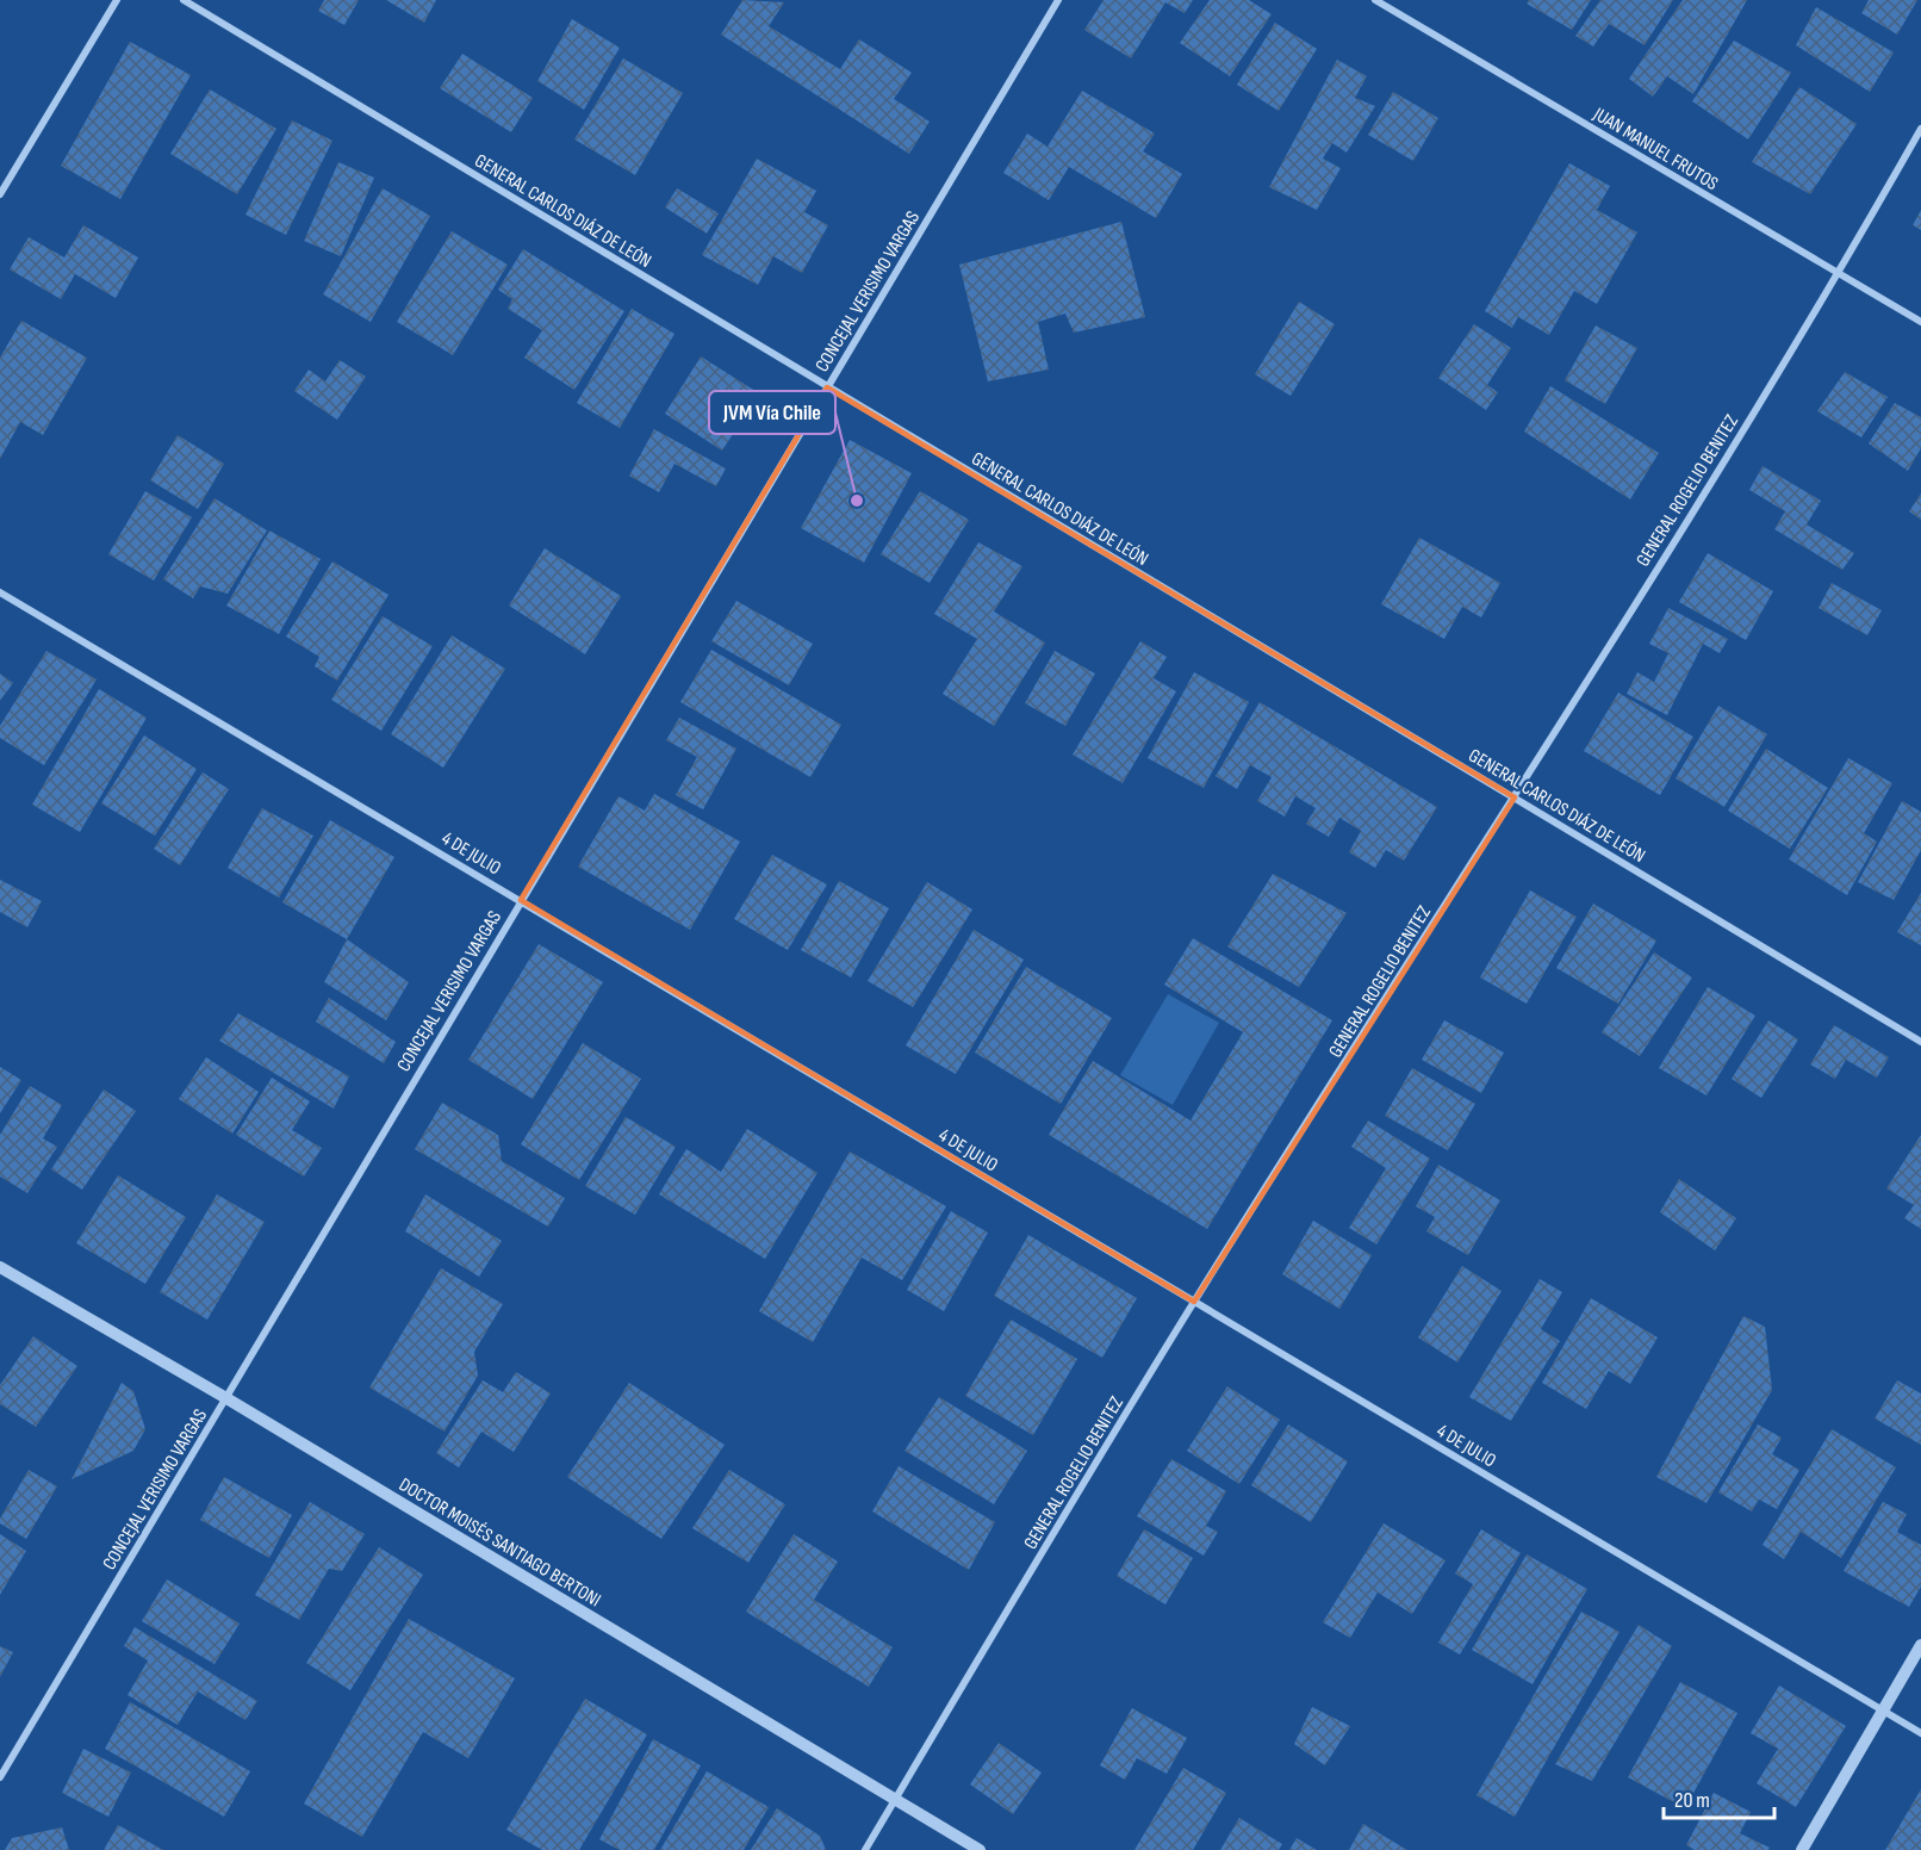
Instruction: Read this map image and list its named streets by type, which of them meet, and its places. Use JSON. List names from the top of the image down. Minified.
{"streets":{"street":["JUAN MANUEL FRUTOS","GENERAL CARLOS DIÁZ DE LEÓN","CONCEJAL VERISIMO VARGAS","GENERAL ROGELIO BENITEZ","4 DE JULIO","DOCTOR MOISÉS SANTIAGO BERTONI"]},"crossings":[["JUAN MANUEL FRUTOS","GENERAL ROGELIO BENITEZ"],["GENERAL CARLOS DIÁZ DE LEÓN","CONCEJAL VERISIMO VARGAS"],["GENERAL CARLOS DIÁZ DE LEÓN","GENERAL ROGELIO BENITEZ"],["CONCEJAL VERISIMO VARGAS","4 DE JULIO"],["CONCEJAL VERISIMO VARGAS","DOCTOR MOISÉS SANTIAGO BERTONI"],["GENERAL ROGELIO BENITEZ","4 DE JULIO"],["GENERAL ROGELIO BENITEZ","DOCTOR MOISÉS SANTIAGO BERTONI"]],"places":["JVM Vía Chile"],"scale_bar":"20 m"}
